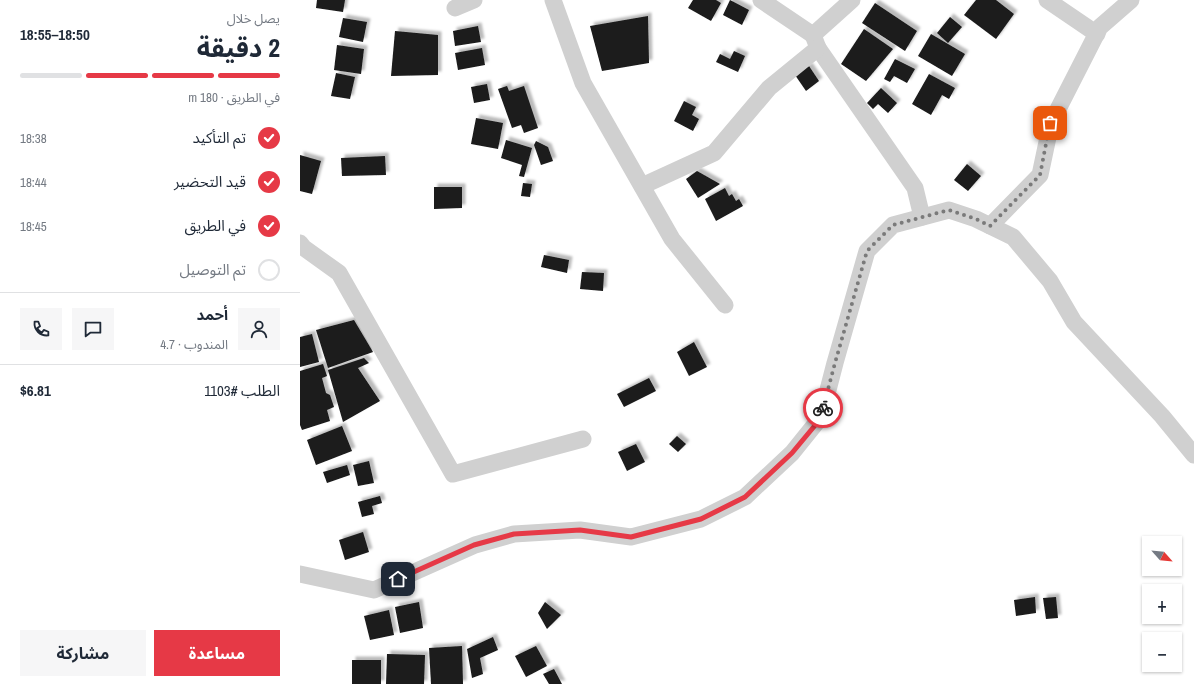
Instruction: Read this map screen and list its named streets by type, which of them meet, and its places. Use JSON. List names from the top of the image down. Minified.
{"north":"bottom right","page":{"heading":["2 دقيقة","يصل خلال","18:50–18:55"],"panel":["أحمد","المندوب · 4.7","الطلب #1103","$6.81"],"bar":"في الطريق · 180 m","list":[["تم التأكيد","18:38"],["قيد التحضير","18:44"],["في الطريق","18:45"],"تم التوصيل"],"map_buttons":["+","−"],"buttons":["مساعدة","مشاركة"]}}
